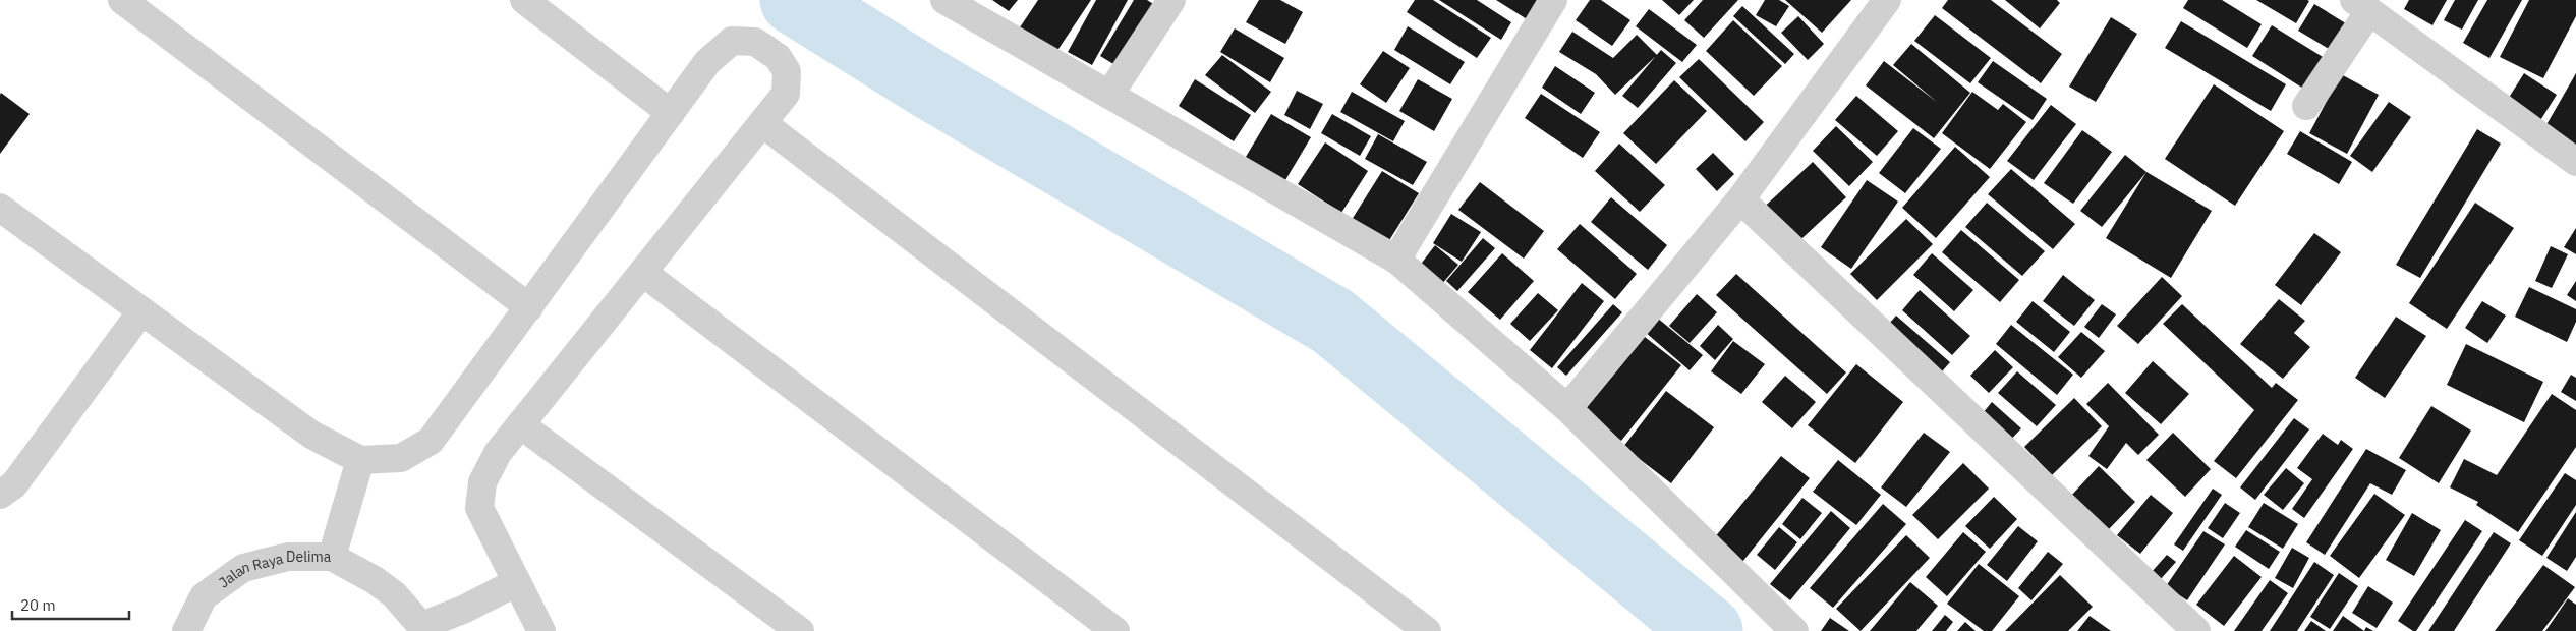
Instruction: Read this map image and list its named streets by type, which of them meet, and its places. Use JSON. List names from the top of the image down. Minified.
{"streets":{"street":["Jalan Raya Delima"]},"scale_bar":"20 m"}
